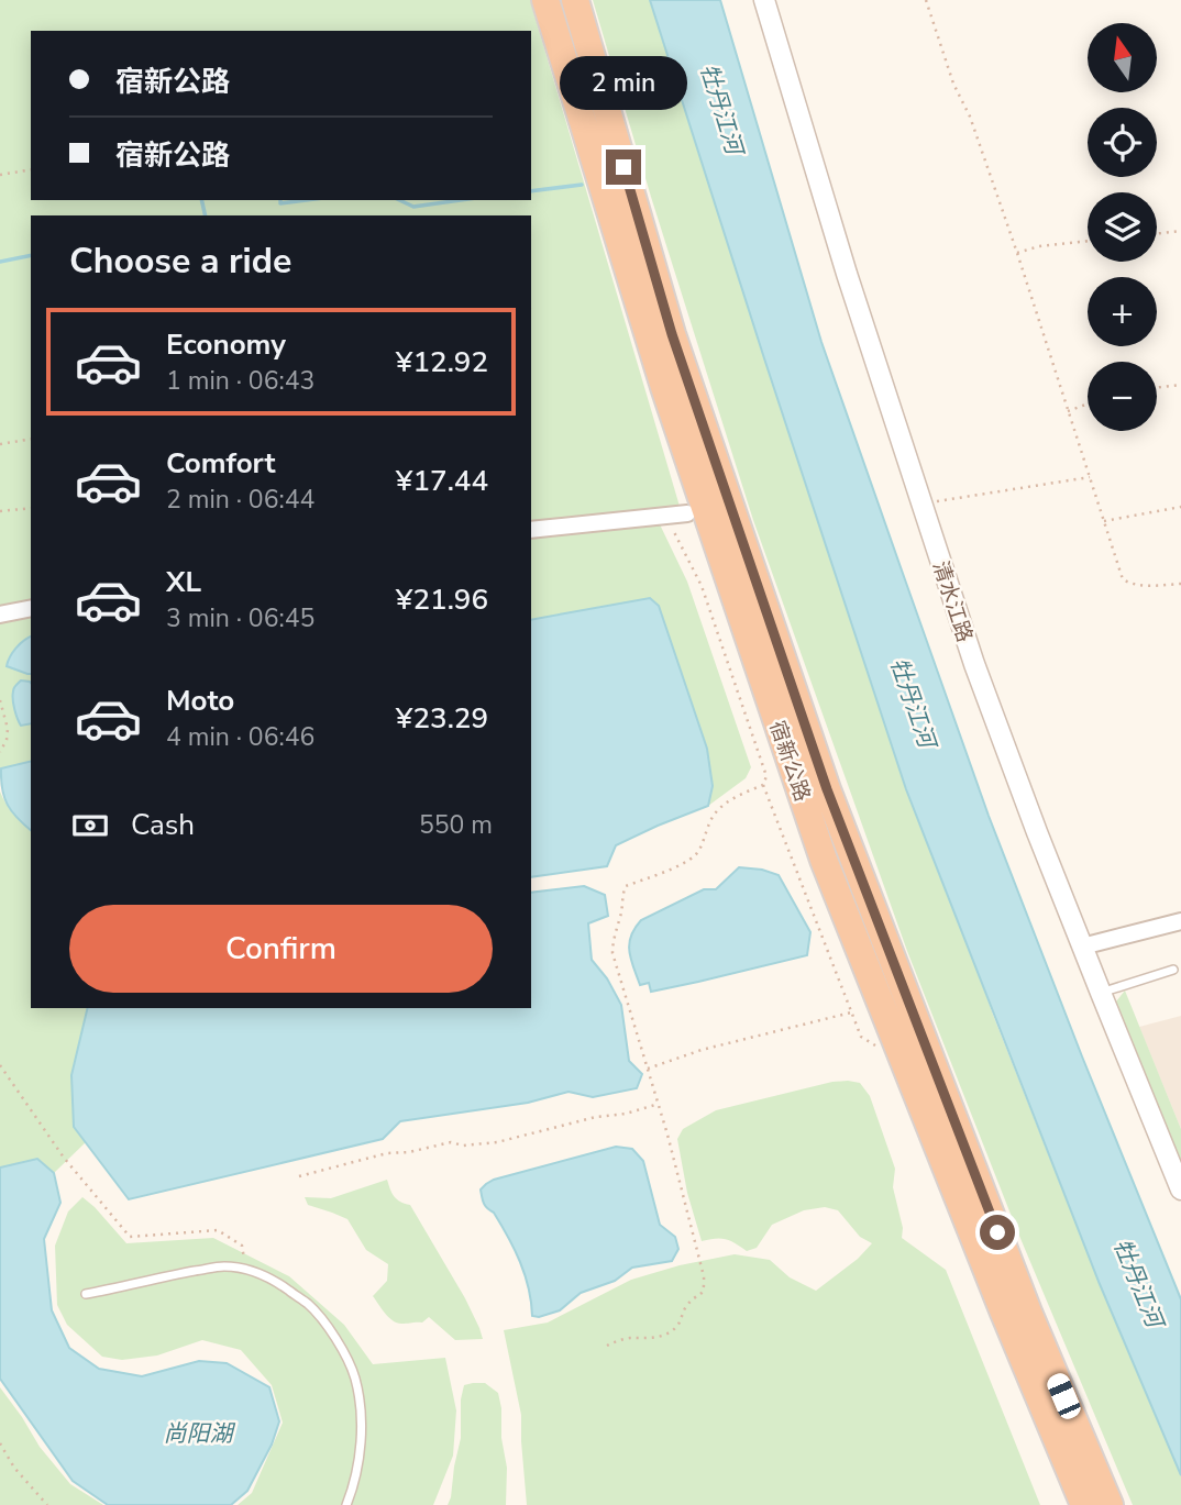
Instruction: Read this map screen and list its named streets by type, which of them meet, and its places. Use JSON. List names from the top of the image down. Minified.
{"streets":{"highway":["宿新公路"],"street":["清水江路"]},"water":["牡丹江河","尚阳湖"],"north":"top","page":{"map_buttons":["+","−"],"banner":["宿新公路","宿新公路"],"bubble":"2 min","heading":"Choose a ride","list":[{"name":"Economy","note":"1 min · 06:43","value":"¥12.92"},{"name":"Comfort","note":"2 min · 06:44","value":"¥17.44"},{"name":"XL","note":"3 min · 06:45","value":"¥21.96"},{"name":"Moto","note":"4 min · 06:46","value":"¥23.29"}],"pay":["Cash","550 m"],"buttons":"Confirm"}}
